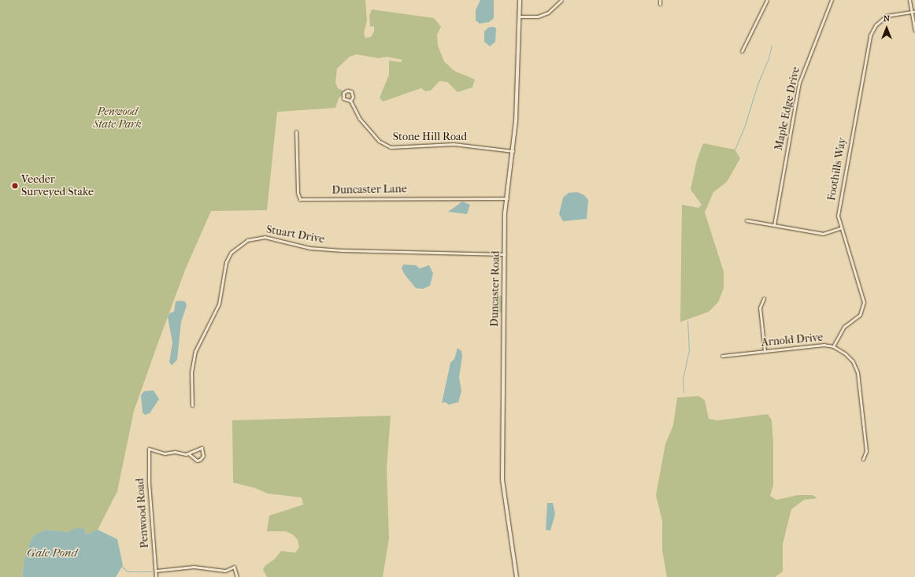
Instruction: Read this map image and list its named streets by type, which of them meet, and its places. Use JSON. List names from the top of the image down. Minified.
{"streets":{"street":["Maple Edge Drive","Stone Hill Road","Foothills Way","Duncaster Lane","Stuart Drive","Duncaster Road","Arnold Drive","Penwood Road"]},"crossings":[["Stone Hill Road","Duncaster Road"],["Foothills Way","Arnold Drive"],["Duncaster Lane","Duncaster Road"],["Stuart Drive","Duncaster Road"]],"water":["Gale Pond"],"parks":["Penwood State Park"],"places":["Veeder Surveyed Stake"],"north":"top"}
